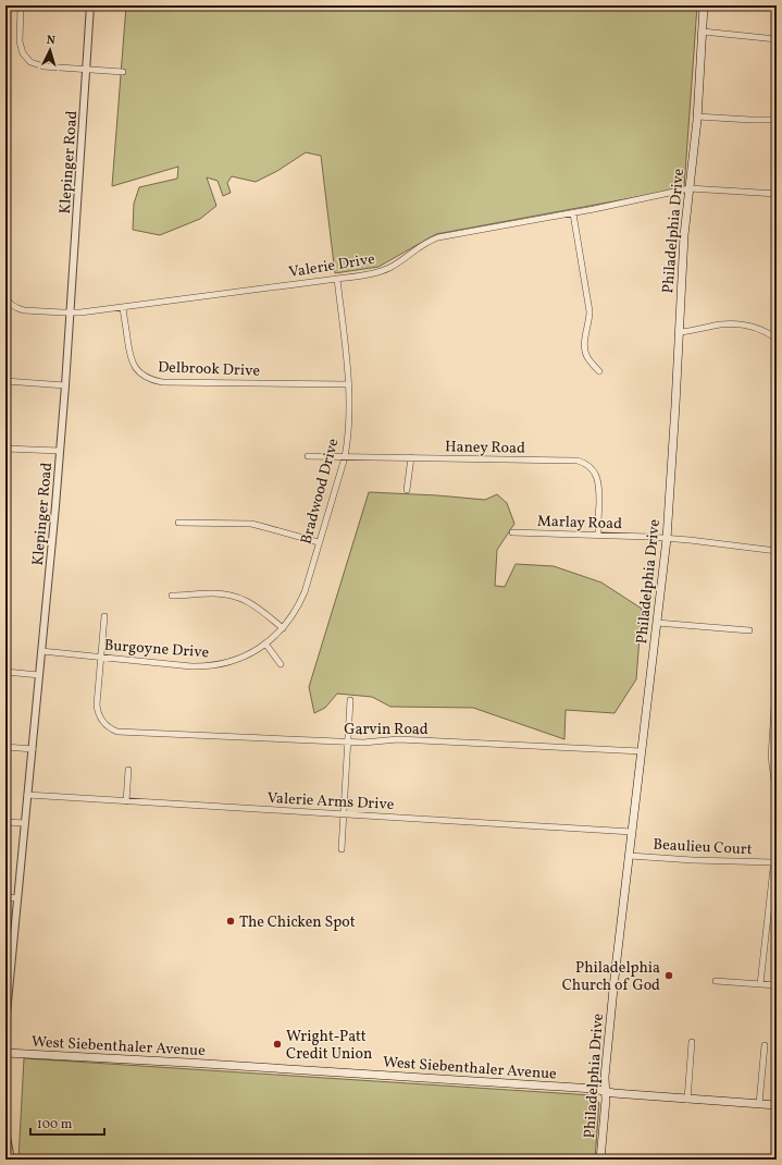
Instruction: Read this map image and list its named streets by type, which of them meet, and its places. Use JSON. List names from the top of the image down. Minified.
{"streets":{"main road":["Philadelphia Drive","West Siebenthaler Avenue"],"street":["Klepinger Road","Valerie Drive","Delbrook Drive","Haney Road","Bradwood Drive","Marlay Road","Burgoyne Drive","Garvin Road","Valerie Arms Drive","Beaulieu Court"]},"crossings":[["Klepinger Road","Valerie Drive"],["Klepinger Road","Burgoyne Drive"],["Klepinger Road","Valerie Arms Drive"],["Philadelphia Drive","Valerie Drive"],["Philadelphia Drive","Marlay Road"],["Philadelphia Drive","Garvin Road"],["Philadelphia Drive","Valerie Arms Drive"],["Philadelphia Drive","Beaulieu Court"],["Philadelphia Drive","West Siebenthaler Avenue"],["Valerie Drive","Delbrook Drive"],["Valerie Drive","Bradwood Drive"],["Delbrook Drive","Bradwood Drive"],["Haney Road","Bradwood Drive"],["Haney Road","Marlay Road"],["Bradwood Drive","Burgoyne Drive"],["Burgoyne Drive","Garvin Road"]],"places":["The Chicken Spot","Philadelphia Church of God","Wright-Patt Credit Union"],"scale_bar":"100 m","north":"top"}
